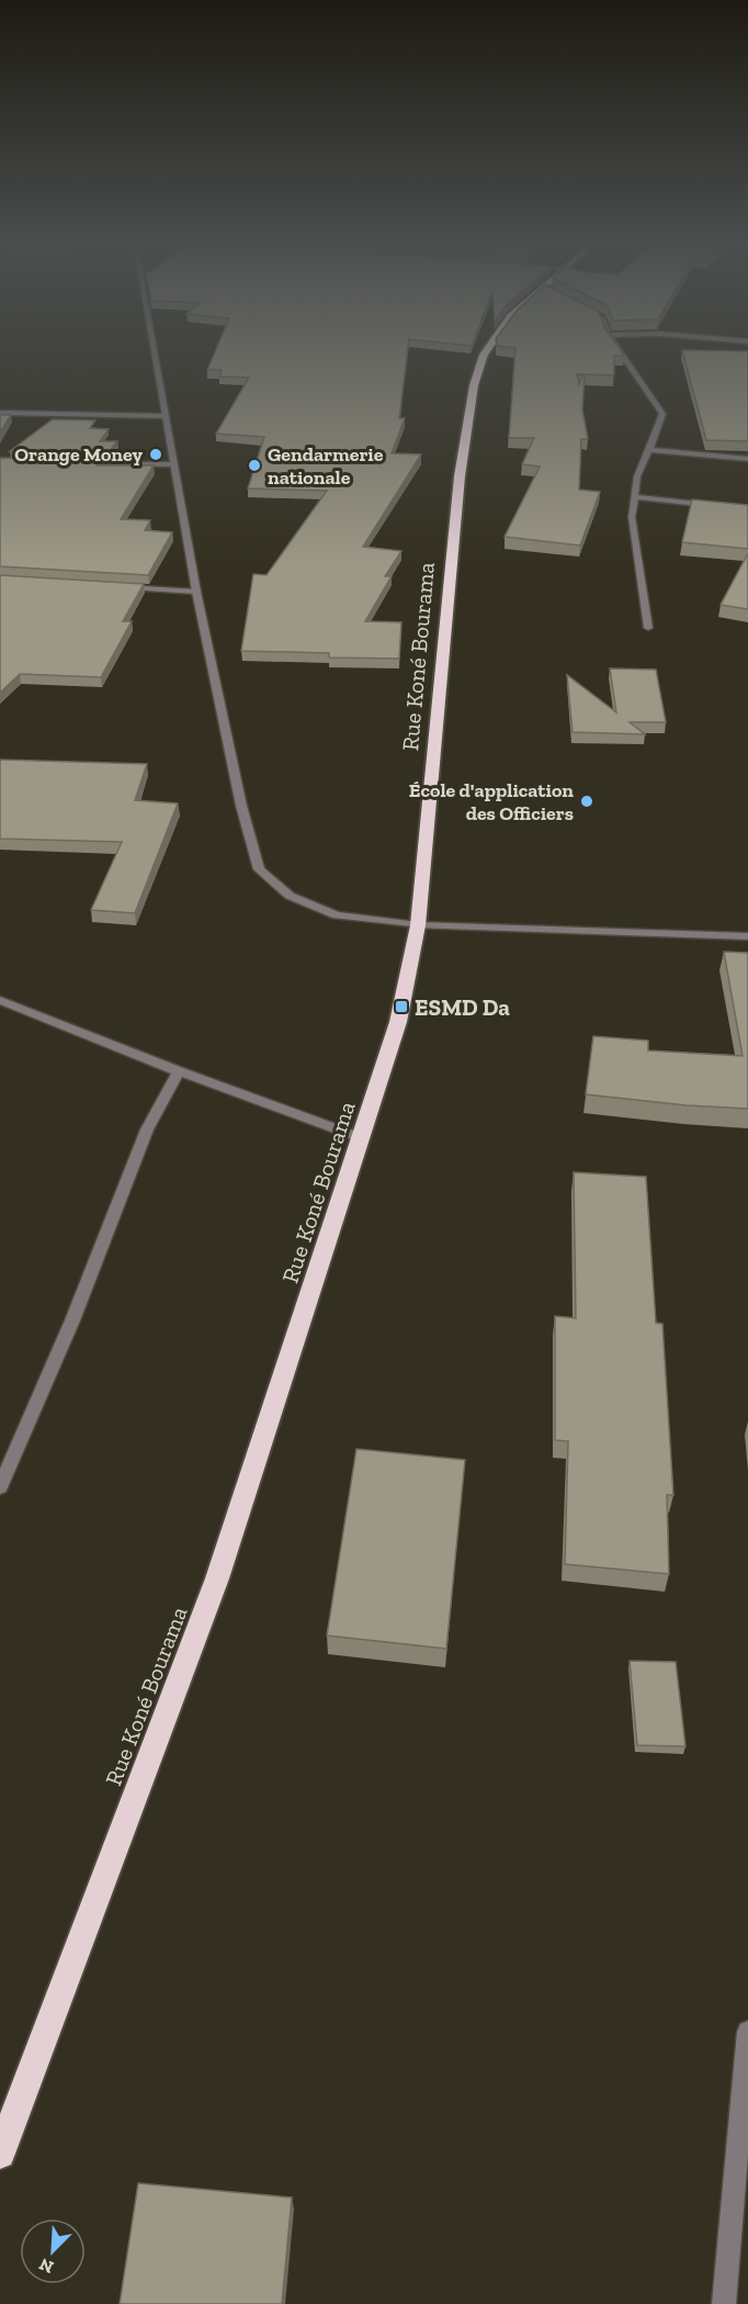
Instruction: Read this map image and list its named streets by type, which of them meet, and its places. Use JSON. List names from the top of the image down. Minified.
{"streets":{"highway":["Rue Koné Bourama"]},"places":{"other":["Orange Money","Gendarmerie nationale","École d'application des Officiers"],"transit":["ESMD Da"]},"north":"bottom left"}
